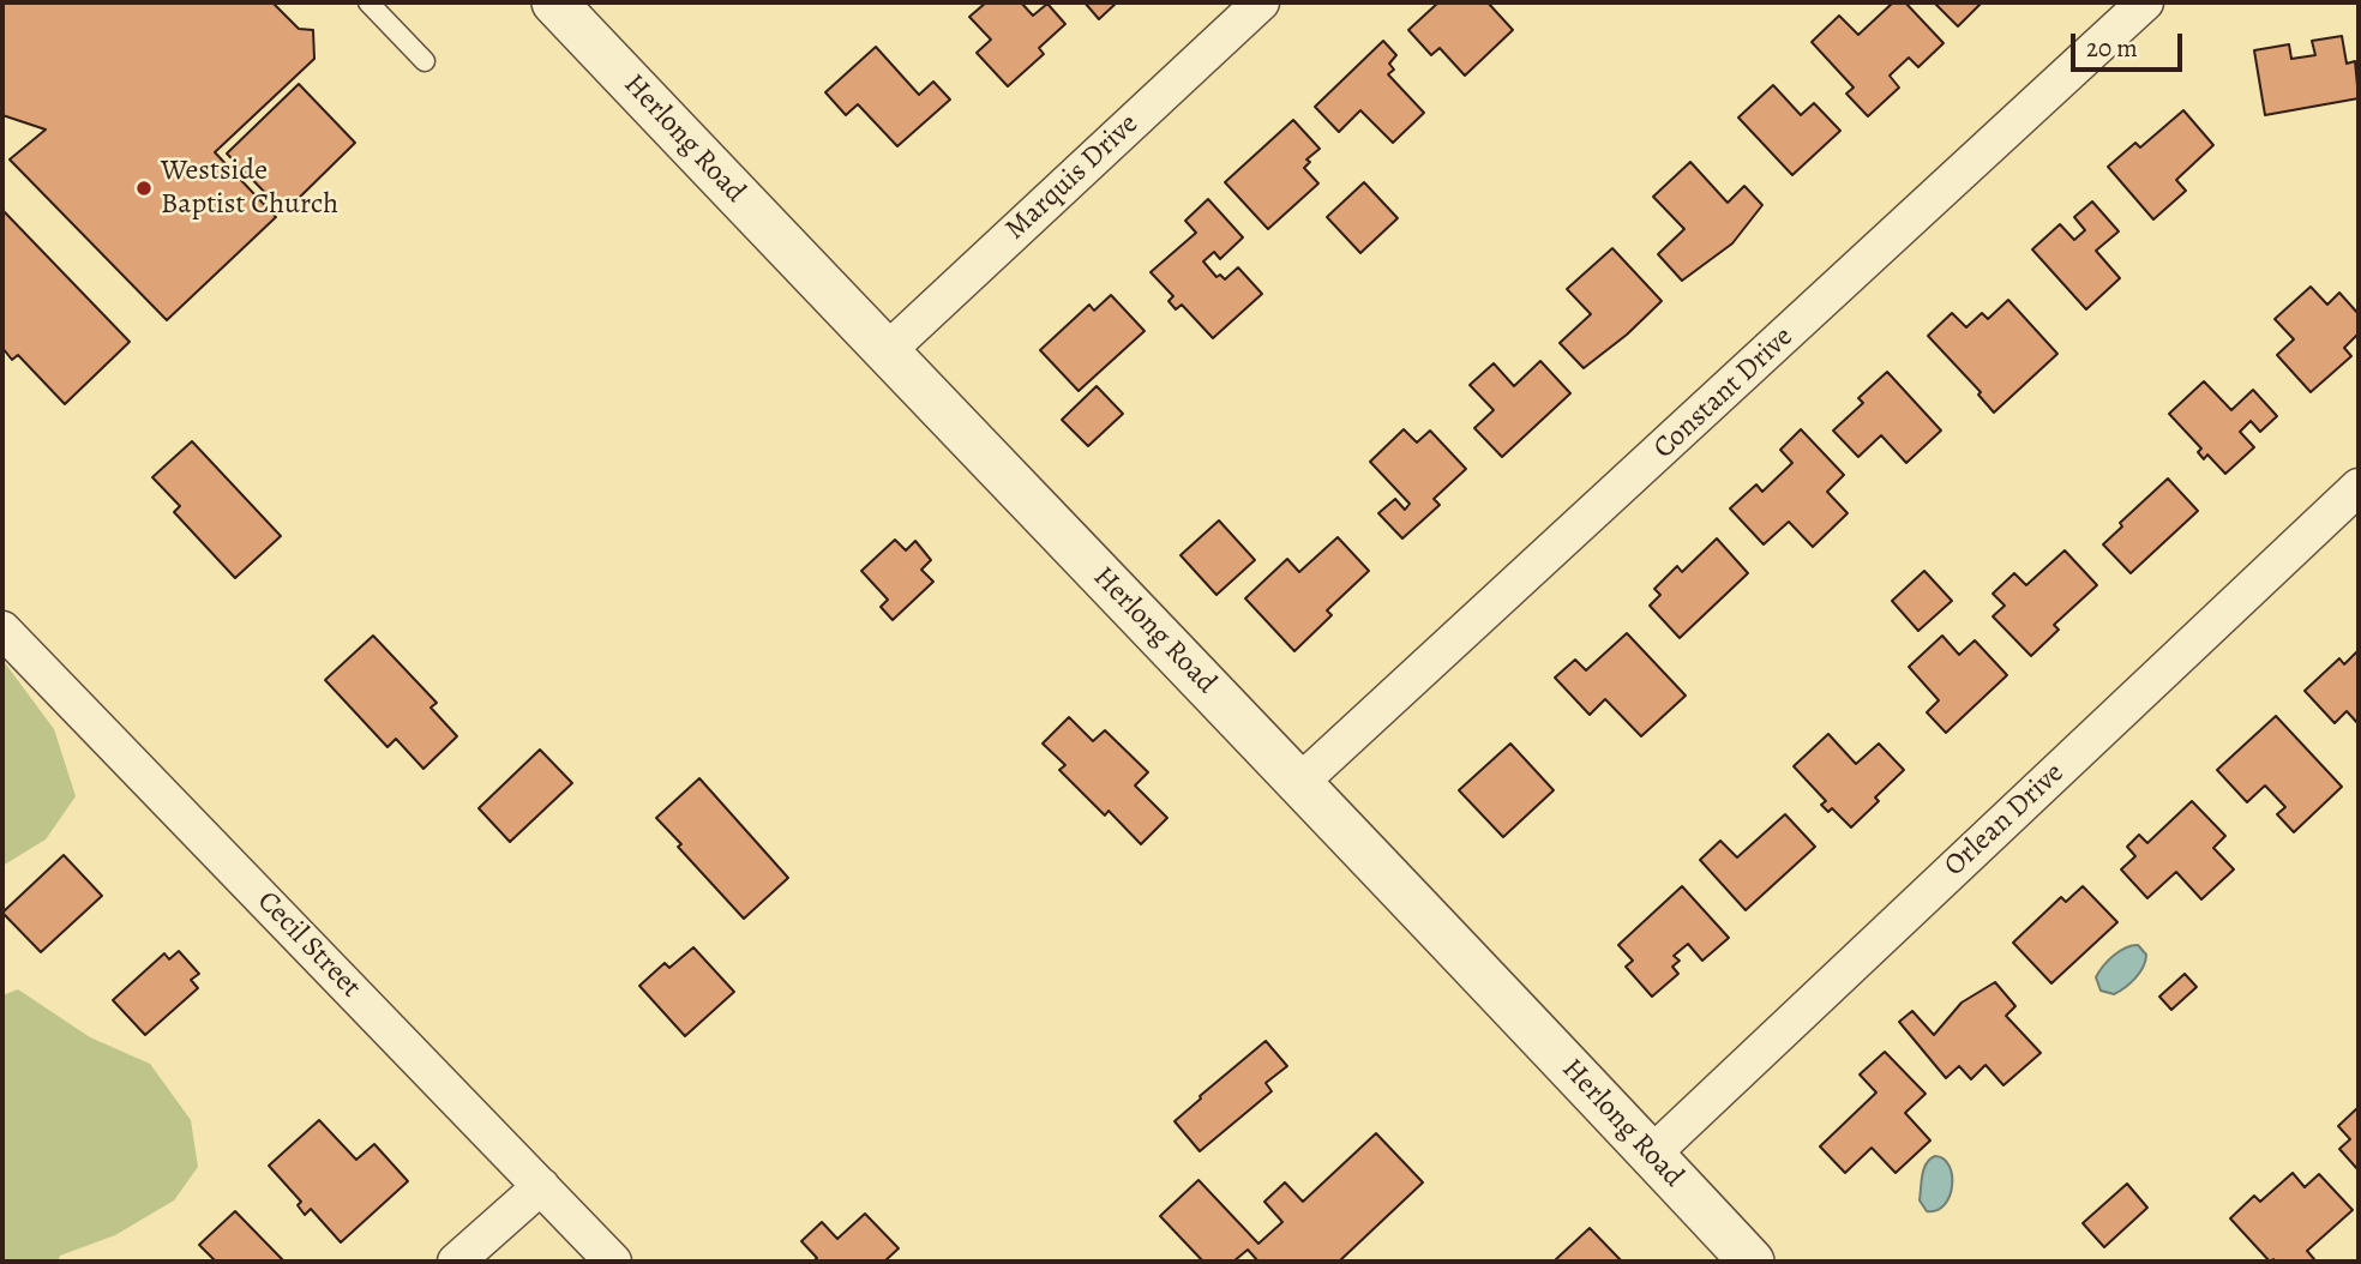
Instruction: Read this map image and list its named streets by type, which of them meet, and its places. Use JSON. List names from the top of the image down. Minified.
{"streets":{"street":["Herlong Road","Marquis Drive","Constant Drive","Orlean Drive","Cecil Street"]},"crossings":[["Herlong Road","Marquis Drive"],["Herlong Road","Constant Drive"],["Herlong Road","Orlean Drive"]],"places":["Westside Baptist Church"],"scale_bar":"20 m"}
